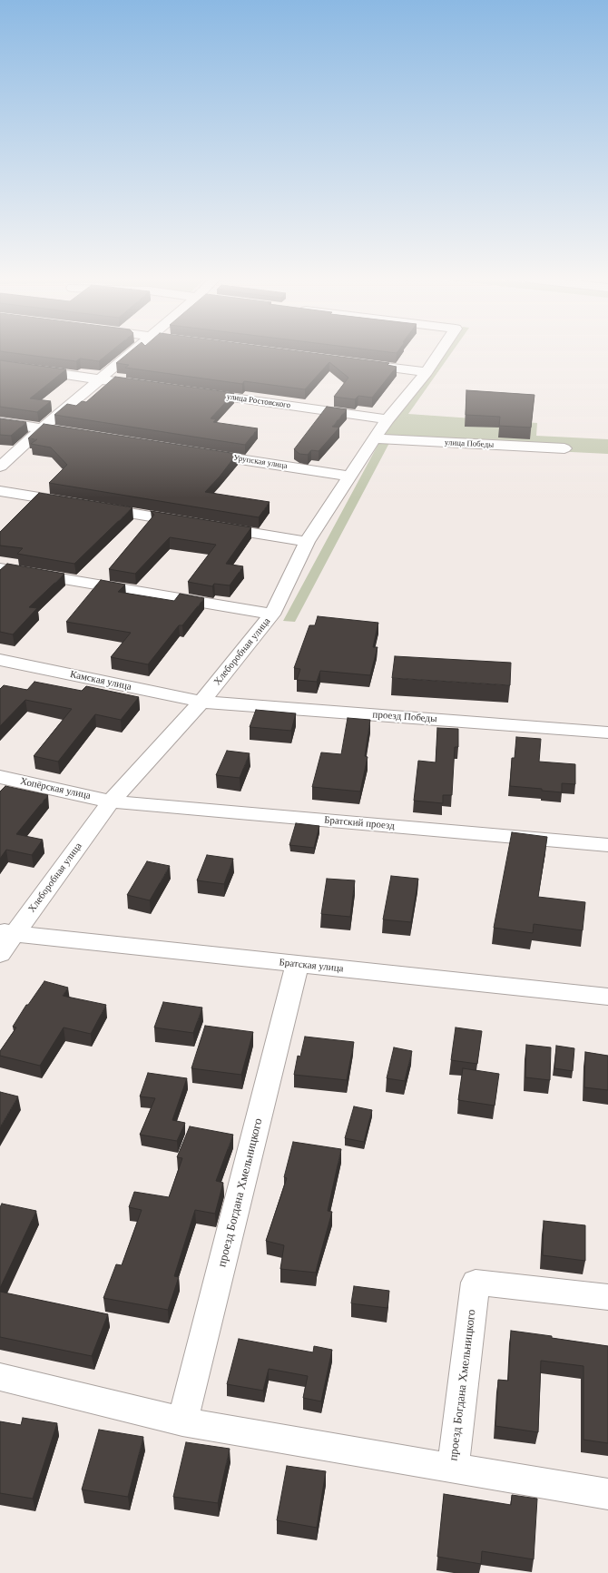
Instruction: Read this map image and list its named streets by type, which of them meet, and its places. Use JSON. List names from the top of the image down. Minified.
{"streets":{"street":["улица Ростовского","улица Победы","Урупская улица","Хлеборобная улица","Камская улица","проезд Победы","Хопёрская улица","Братский проезд","Братская улица","проезд Богдана Хмельницкого"]},"crossings":[["улица Ростовского","Хлеборобная улица"],["улица Победы","Хлеборобная улица"],["Урупская улица","Хлеборобная улица"],["Хлеборобная улица","Камская улица"],["Хлеборобная улица","проезд Победы"],["Хлеборобная улица","Хопёрская улица"],["Хлеборобная улица","Братский проезд"],["Хлеборобная улица","Братская улица"],["Камская улица","проезд Победы"],["Хопёрская улица","Братский проезд"],["Братская улица","проезд Богдана Хмельницкого"]]}
